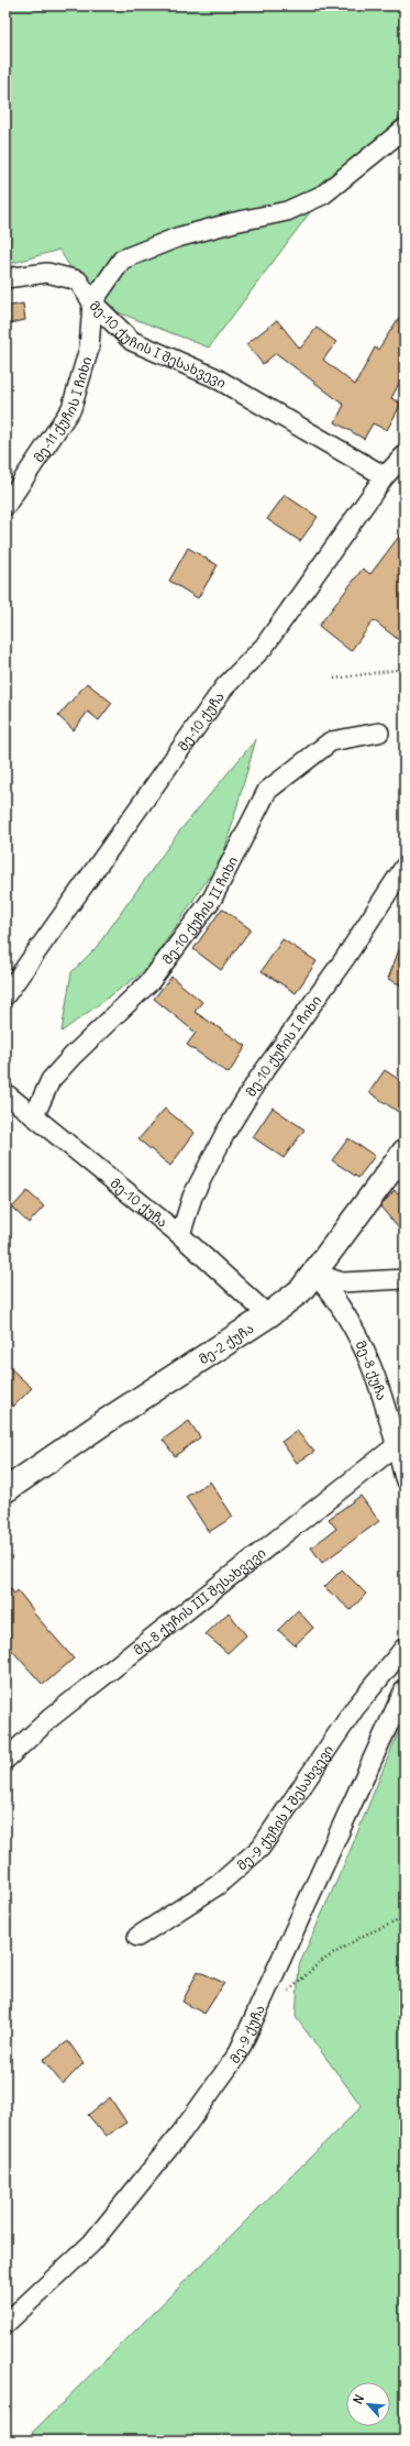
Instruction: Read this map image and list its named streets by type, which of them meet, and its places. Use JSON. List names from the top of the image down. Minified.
{"streets":{"main road":["მე-2 ქუჩა"],"street":["მე-10 ქუჩის I შესახვევი","მე-11 ქუჩის I ჩიხი","მე-10 ქუჩა","მე-10 ქუჩის II ჩიხი","მე-10 ქუჩის I ჩიხი","მე-8 ქუჩა","მე-8 ქუჩის III შესახვევი","მე-9 ქუჩის I შესახვევი","მე-9 ქუჩა"]},"crossings":[["მე-10 ქუჩის I შესახვევი","მე-11 ქუჩის I ჩიხი"],["მე-10 ქუჩის I შესახვევი","მე-10 ქუჩა"],["მე-10 ქუჩა","მე-10 ქუჩის II ჩიხი"],["მე-10 ქუჩა","მე-10 ქუჩის I ჩიხი"],["მე-10 ქუჩა","მე-2 ქუჩა"],["მე-2 ქუჩა","მე-8 ქუჩა"],["მე-8 ქუჩა","მე-8 ქუჩის III შესახვევი"]],"north":"top left"}
